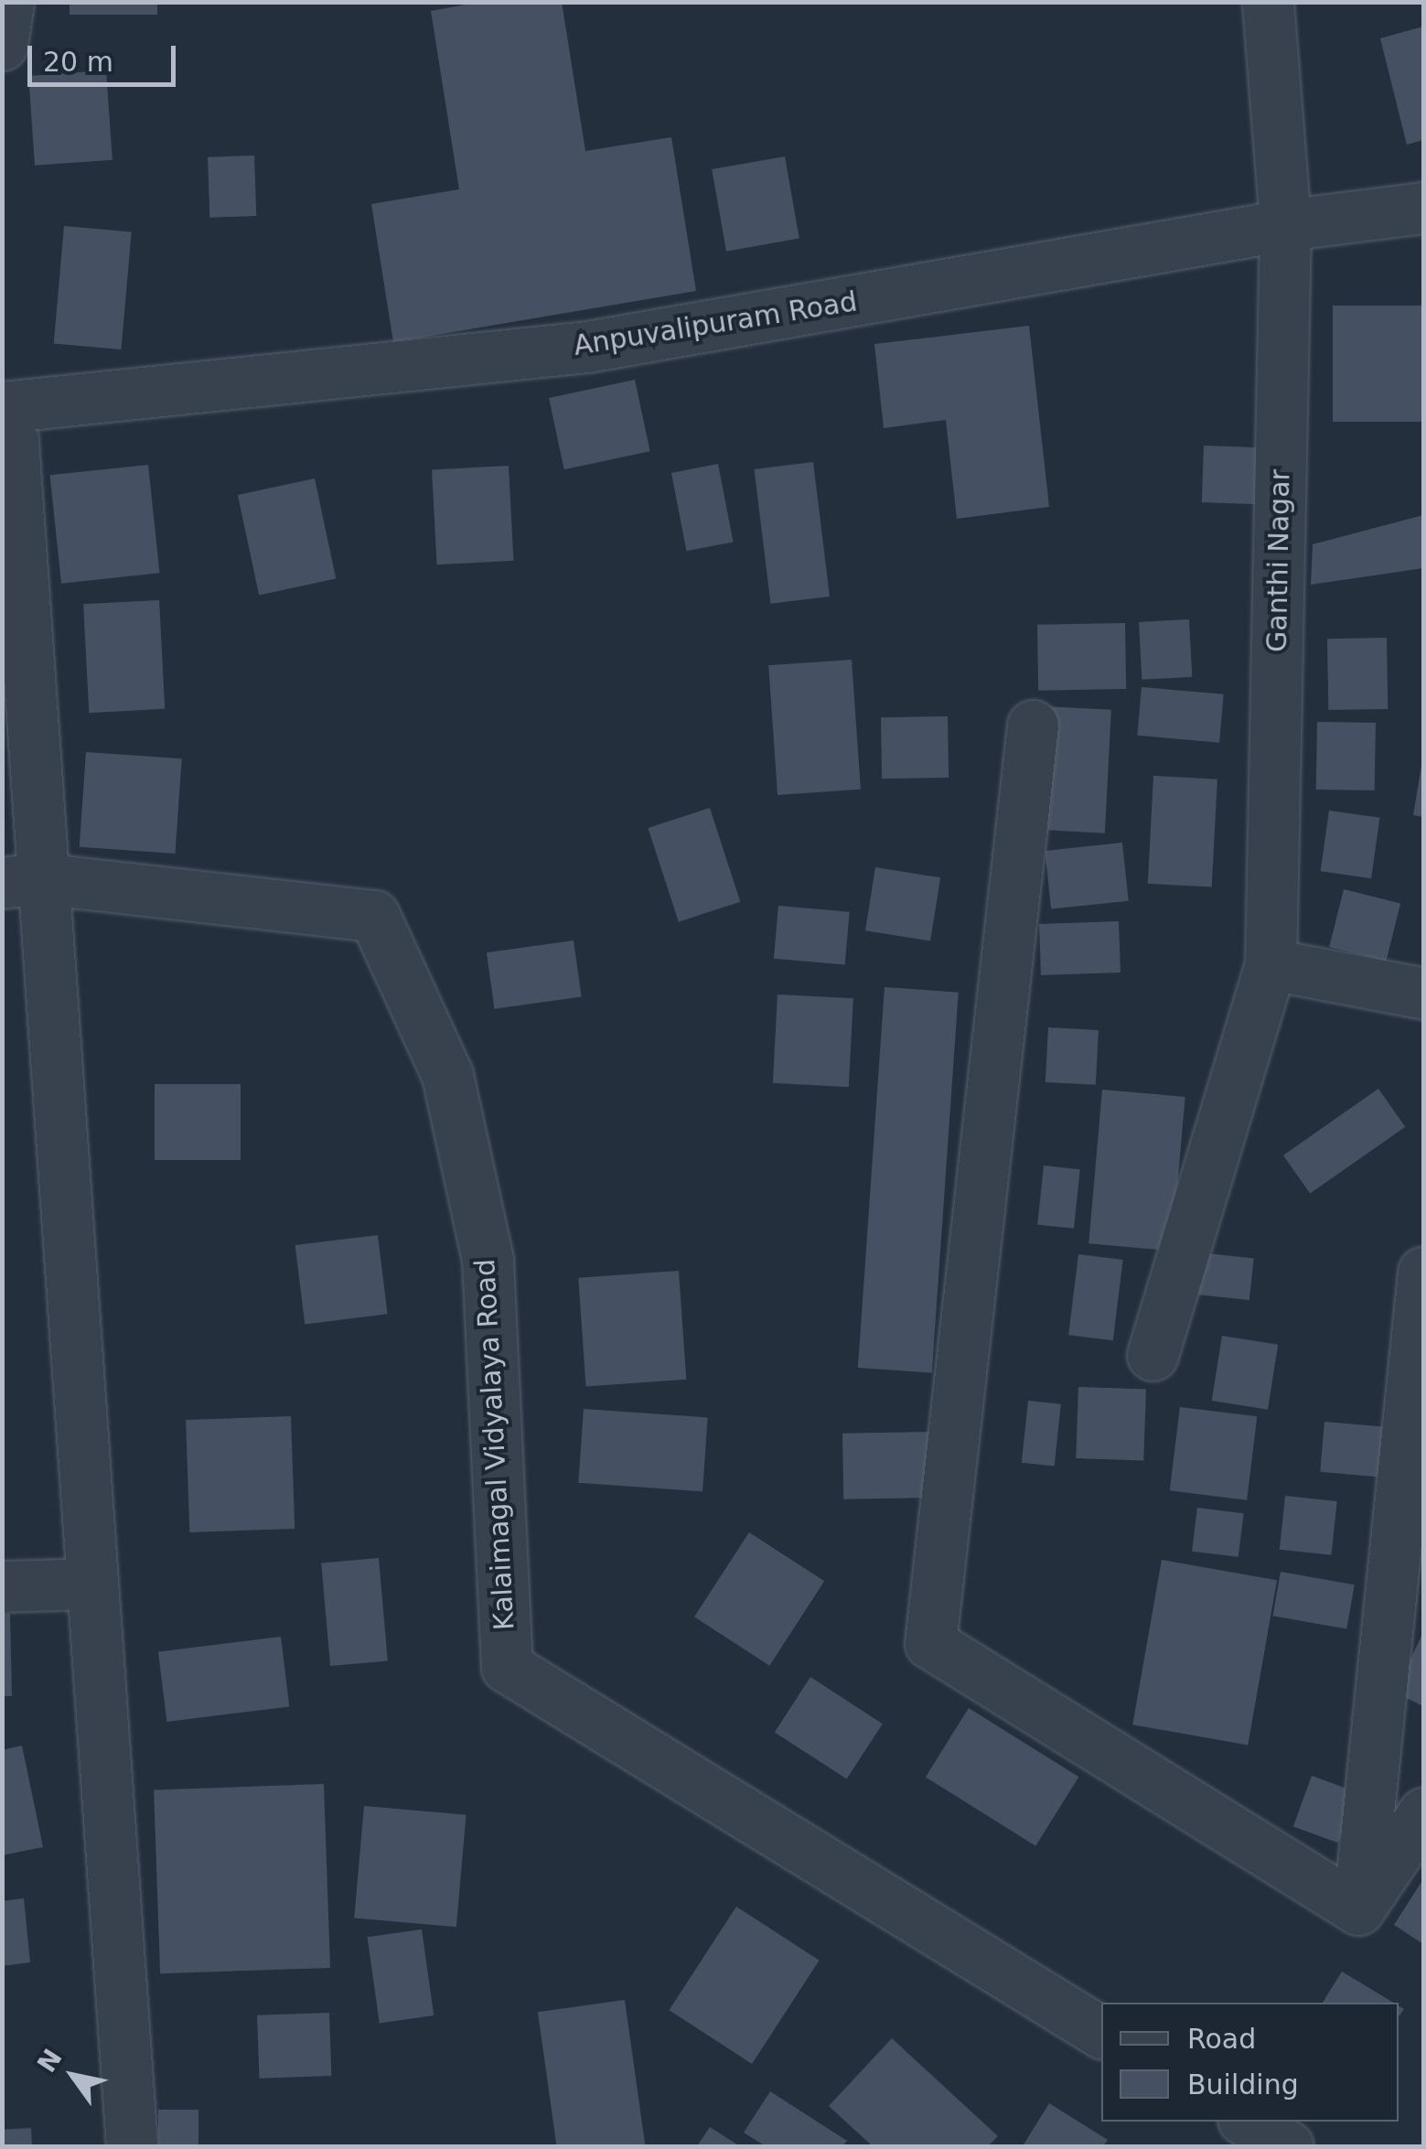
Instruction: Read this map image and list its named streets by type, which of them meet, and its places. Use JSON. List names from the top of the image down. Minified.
{"streets":{"street":["Anpuvalipuram Road","Ganthi Nagar","Kalaimagal Vidyalaya Road"]},"crossings":[["Anpuvalipuram Road","Ganthi Nagar"]],"legend":["Road","Building"],"scale_bar":"20 m","north":"top left"}
